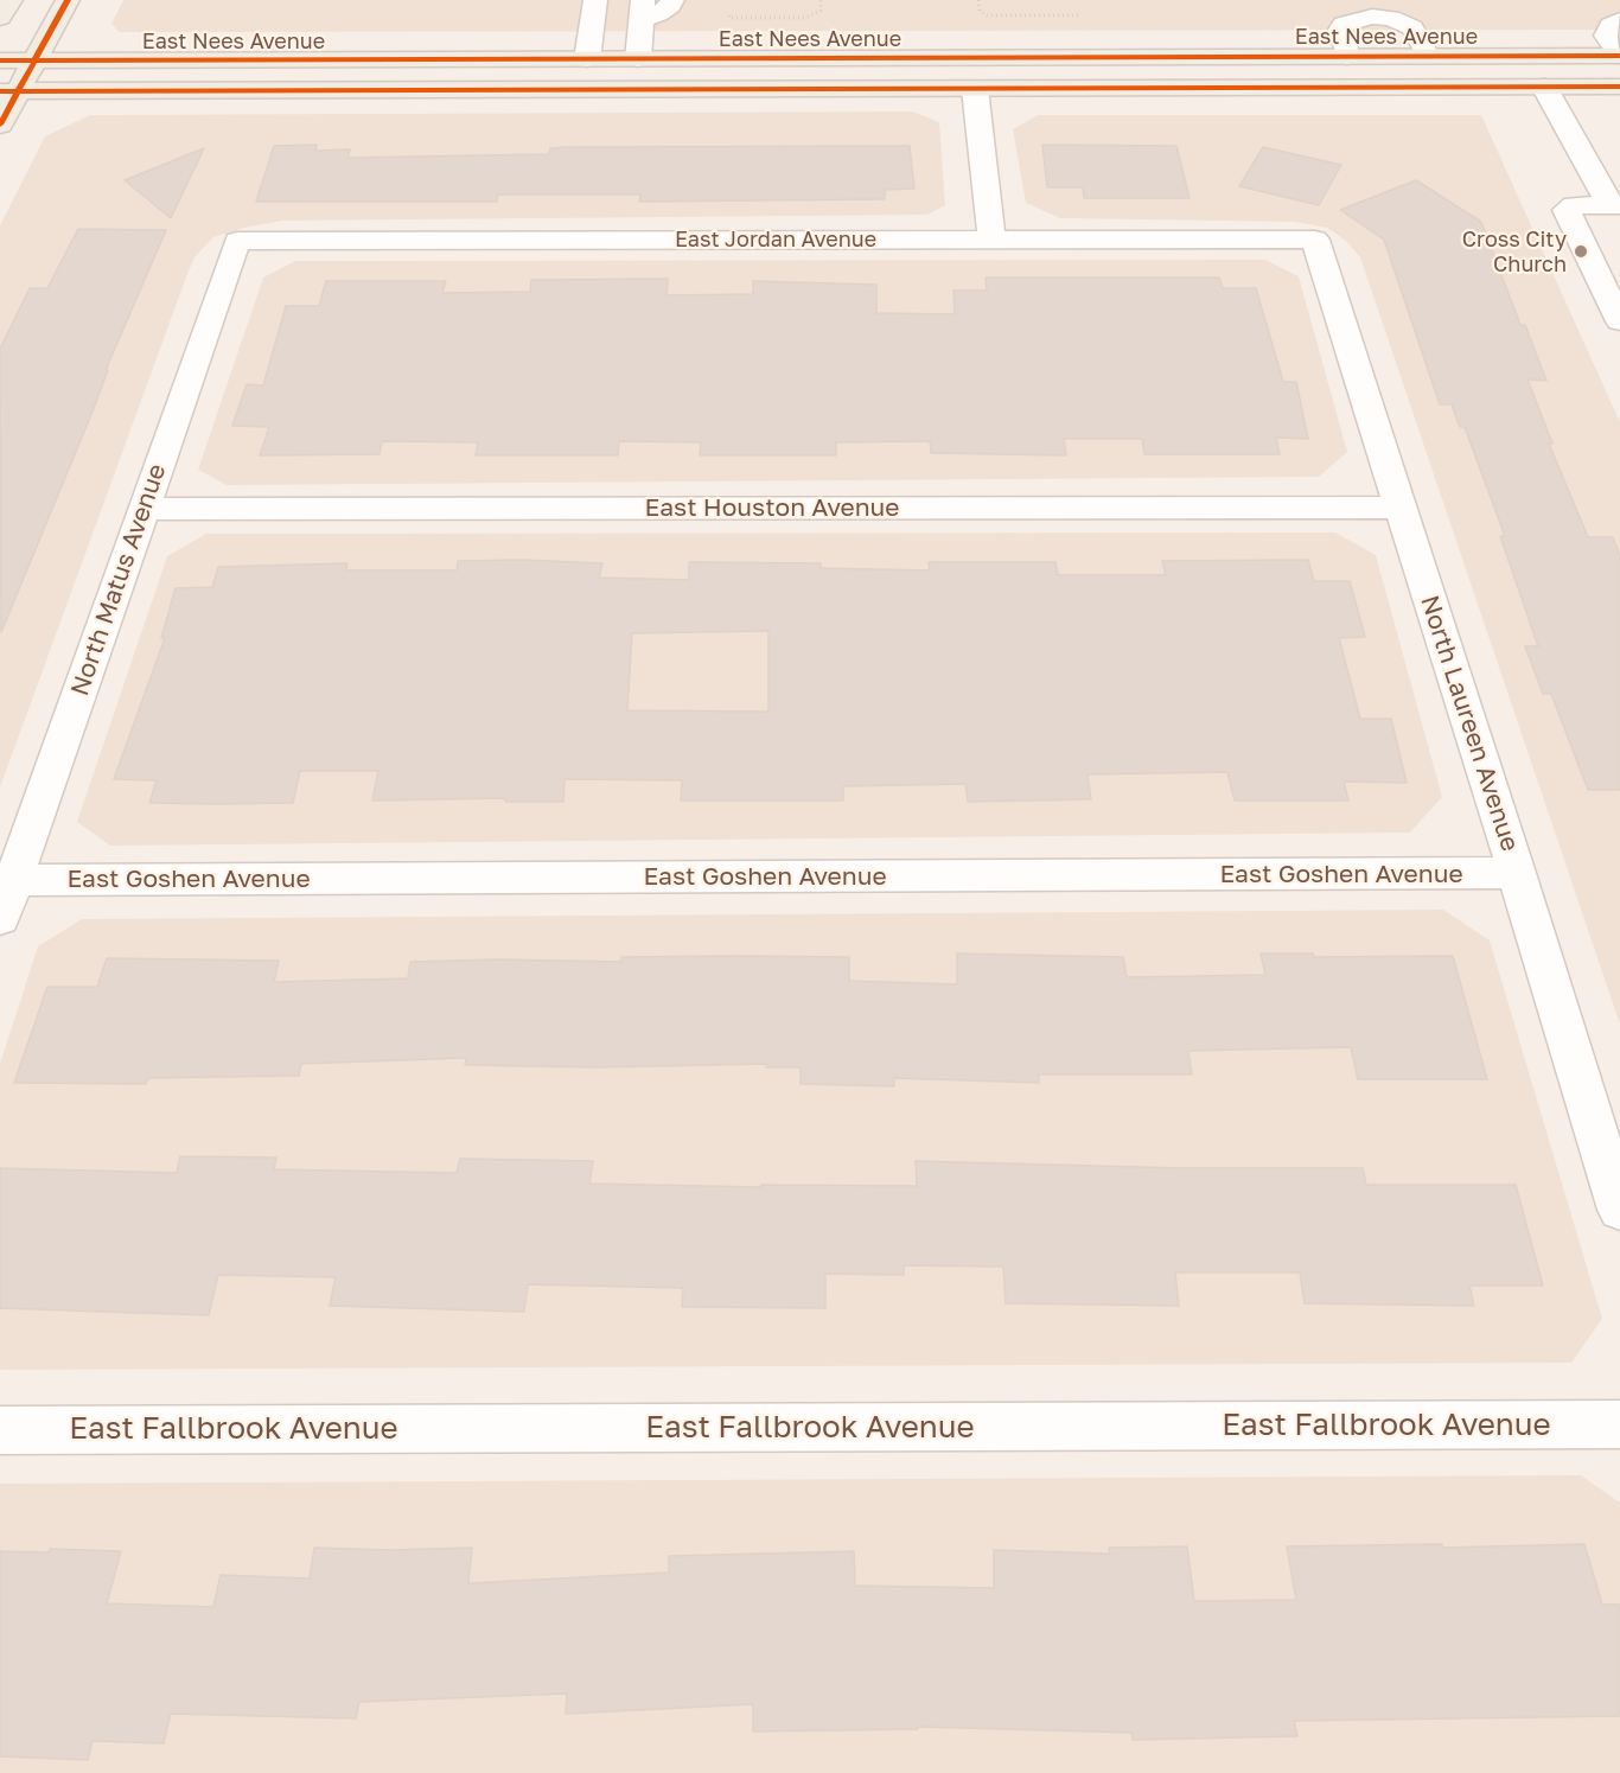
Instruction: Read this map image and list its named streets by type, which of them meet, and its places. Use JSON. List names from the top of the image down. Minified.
{"streets":{"main road":["East Nees Avenue"],"street":["East Jordan Avenue","East Houston Avenue","North Matus Avenue","North Laureen Avenue","East Goshen Avenue","East Fallbrook Avenue"]},"crossings":[["East Jordan Avenue","North Matus Avenue"],["East Jordan Avenue","North Laureen Avenue"],["East Houston Avenue","North Matus Avenue"],["East Houston Avenue","North Laureen Avenue"],["North Matus Avenue","East Goshen Avenue"],["North Laureen Avenue","East Goshen Avenue"]],"places":["Cross City Church"]}
